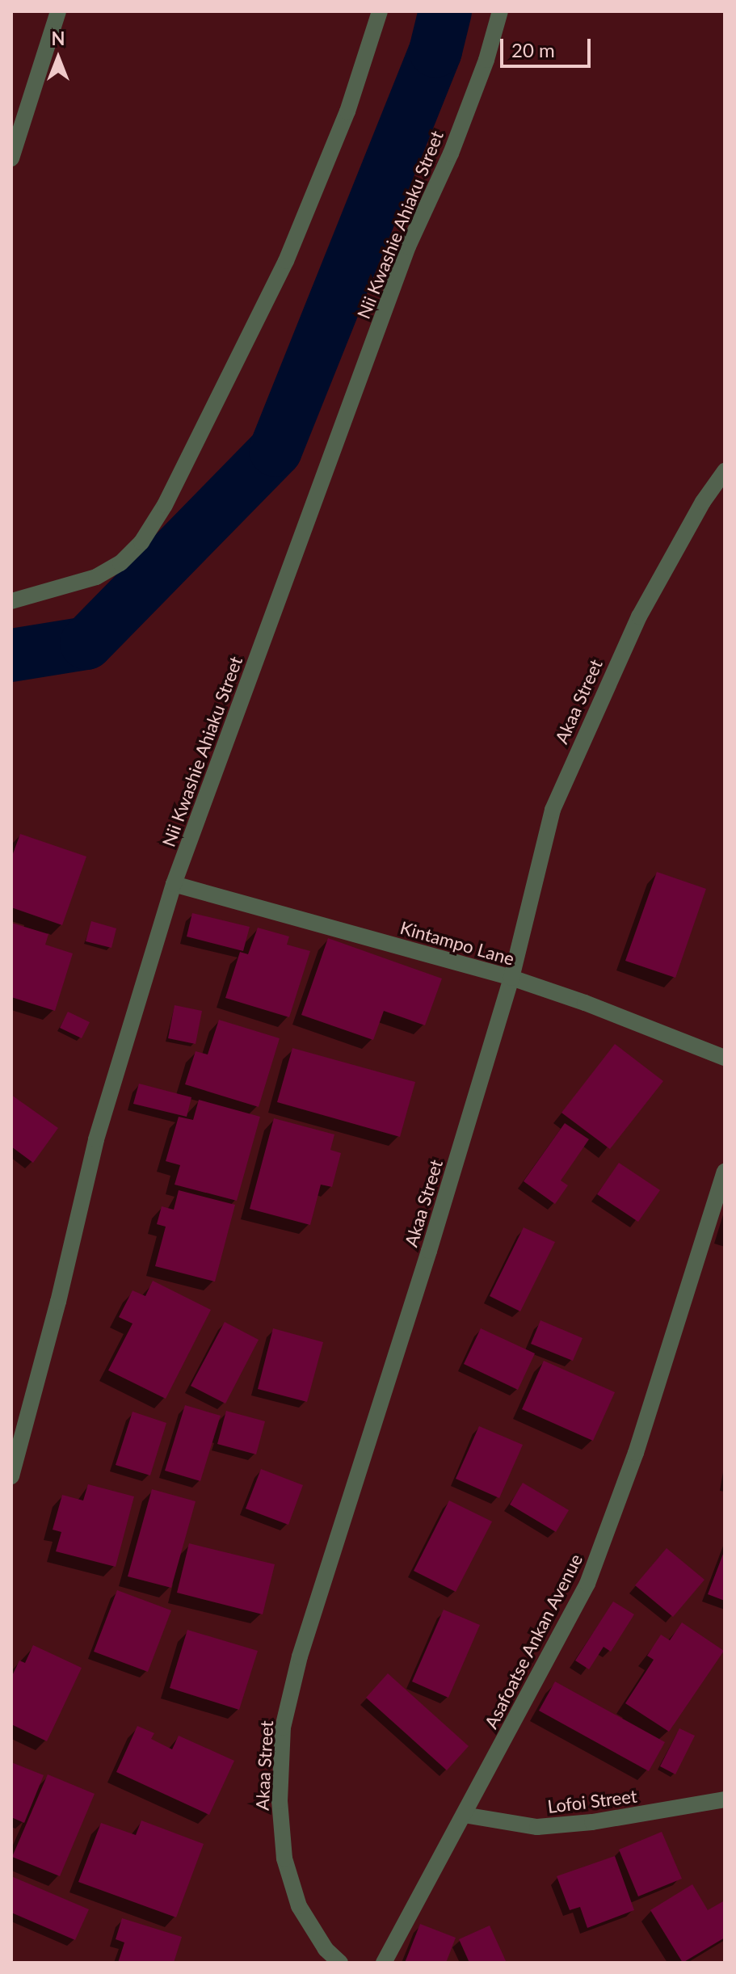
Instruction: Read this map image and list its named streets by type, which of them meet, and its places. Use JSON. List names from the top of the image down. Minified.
{"streets":{"street":["Nii Kwashie Ahiaku Street","Akaa Street","Kintampo Lane","Asafoatse Ankan Avenue","Lofoi Street"]},"crossings":[["Nii Kwashie Ahiaku Street","Kintampo Lane"],["Akaa Street","Kintampo Lane"],["Asafoatse Ankan Avenue","Lofoi Street"]],"scale_bar":"20 m","north":"top"}
